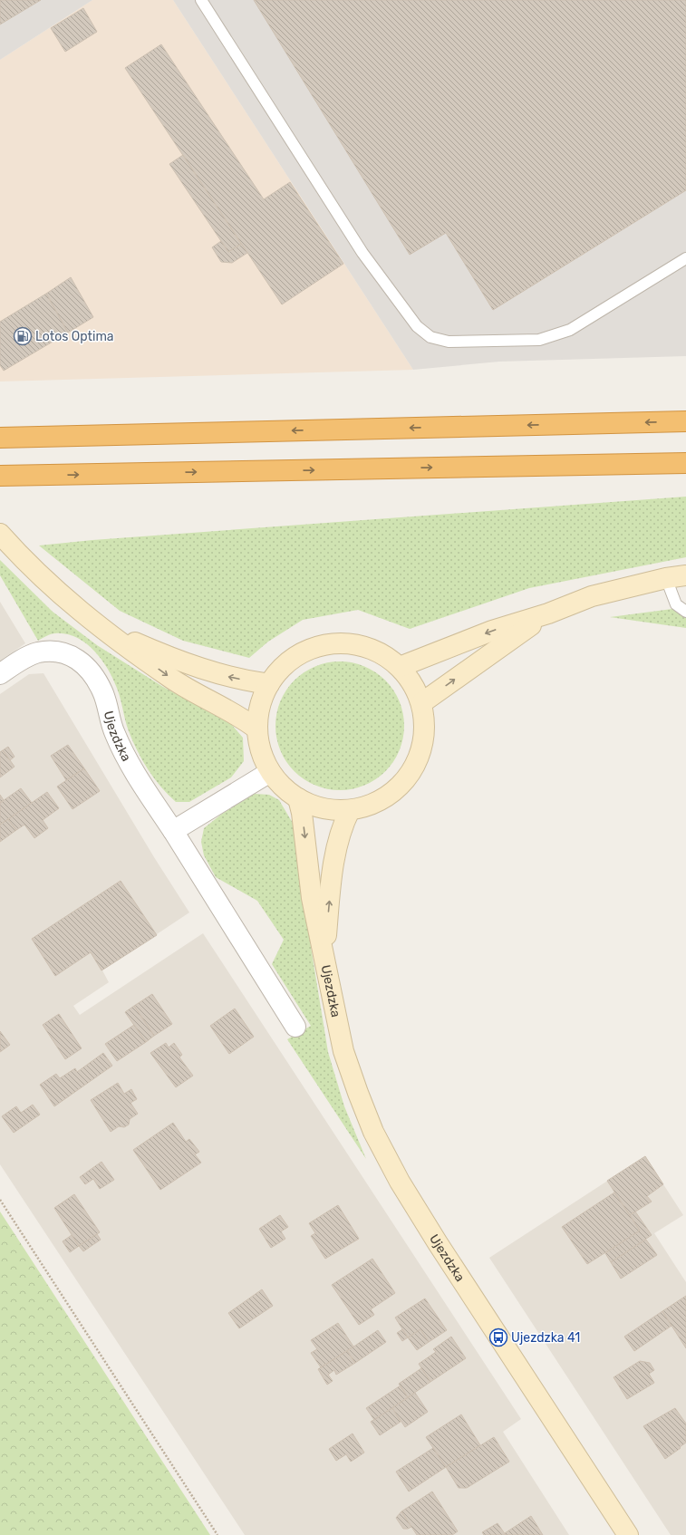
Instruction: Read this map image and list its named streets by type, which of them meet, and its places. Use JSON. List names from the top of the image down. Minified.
{"streets":{"main road":["Ujezdzka"]},"places":{"fuel station":["Lotos Optima"],"bus stop":["Ujezdzka 41"]}}
